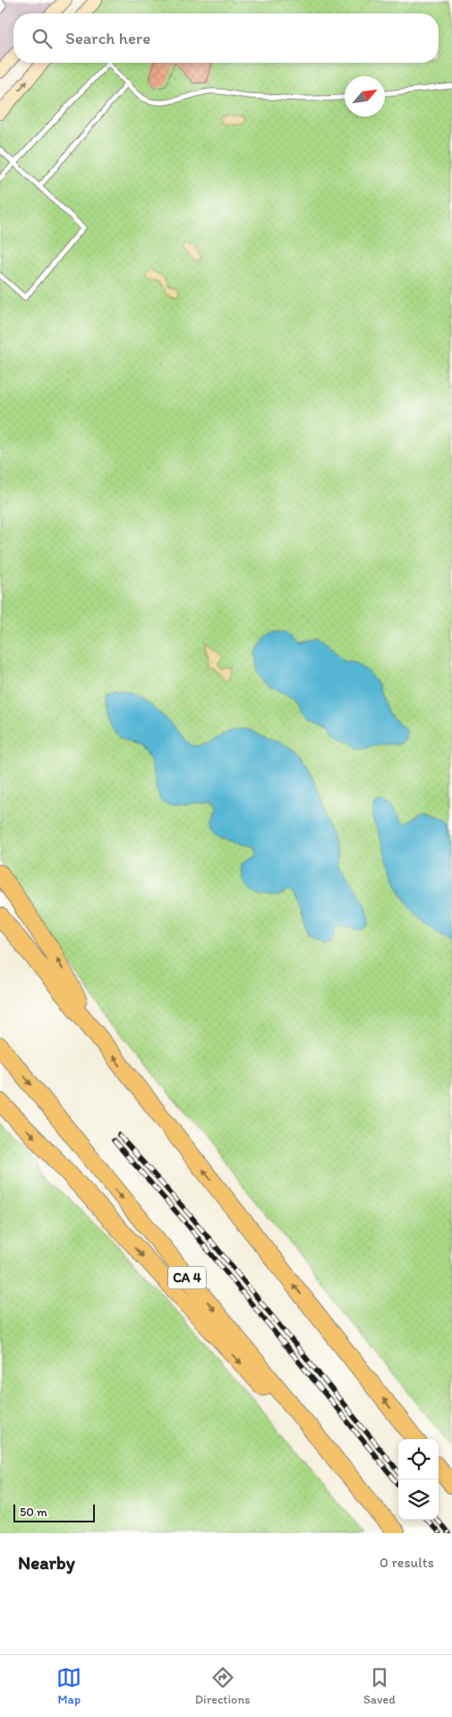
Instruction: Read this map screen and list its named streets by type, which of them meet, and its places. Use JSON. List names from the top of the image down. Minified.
{"streets":{"highway":["CA 4"]},"scale_bar":"50 m","north":"top right","page":{"search":"Search here","scale":"50 m","heading":["Nearby","0 results"],"nav":["Map","Directions","Saved"]}}
